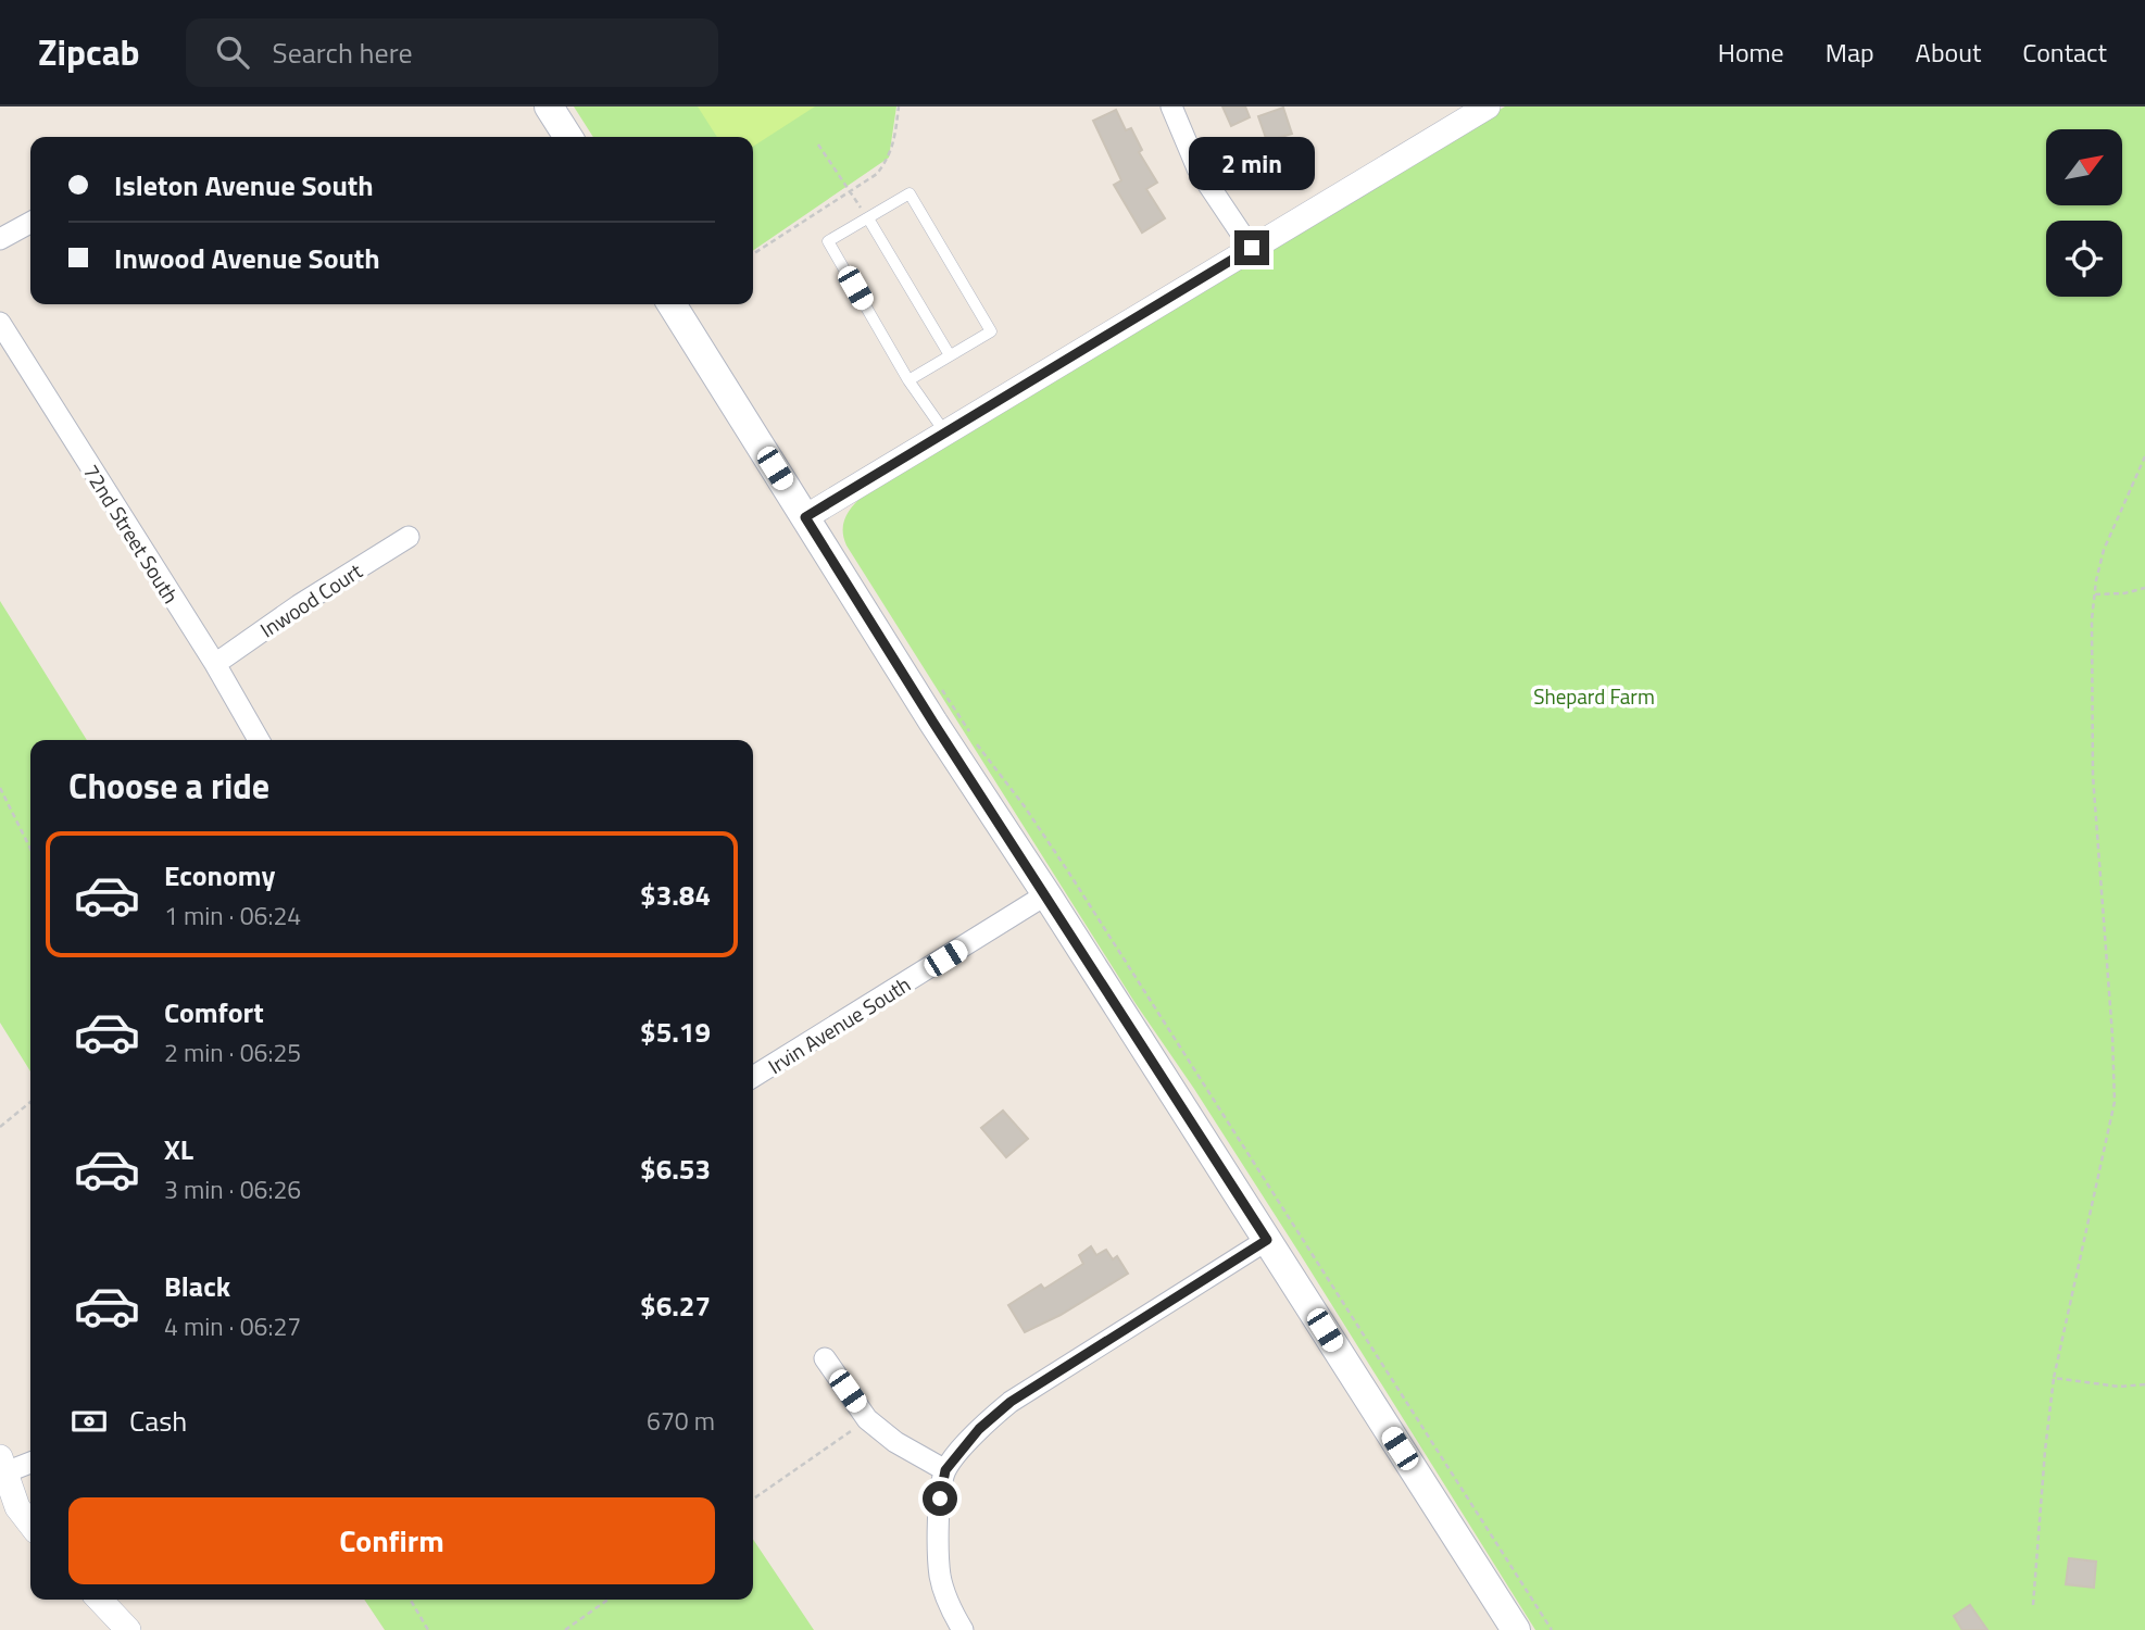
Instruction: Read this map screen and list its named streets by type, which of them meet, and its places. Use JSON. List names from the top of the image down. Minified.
{"streets":{"street":["72nd Street South","Inwood Court","Irvin Avenue South"]},"crossings":[["72nd Street South","Inwood Court"]],"parks":["Shepard Farm"],"north":"top right","page":{"header":"Zipcab","search":"Search here","nav":["Home","Map","About","Contact"],"bubble":"2 min","banner":["Isleton Avenue South","Inwood Avenue South"],"heading":"Choose a ride","list":[{"name":"Economy","note":"1 min · 06:24","value":"$3.84"},{"name":"Comfort","note":"2 min · 06:25","value":"$5.19"},{"name":"XL","note":"3 min · 06:26","value":"$6.53"},{"name":"Black","note":"4 min · 06:27","value":"$6.27"}],"pay":["Cash","670 m"],"buttons":"Confirm"}}
